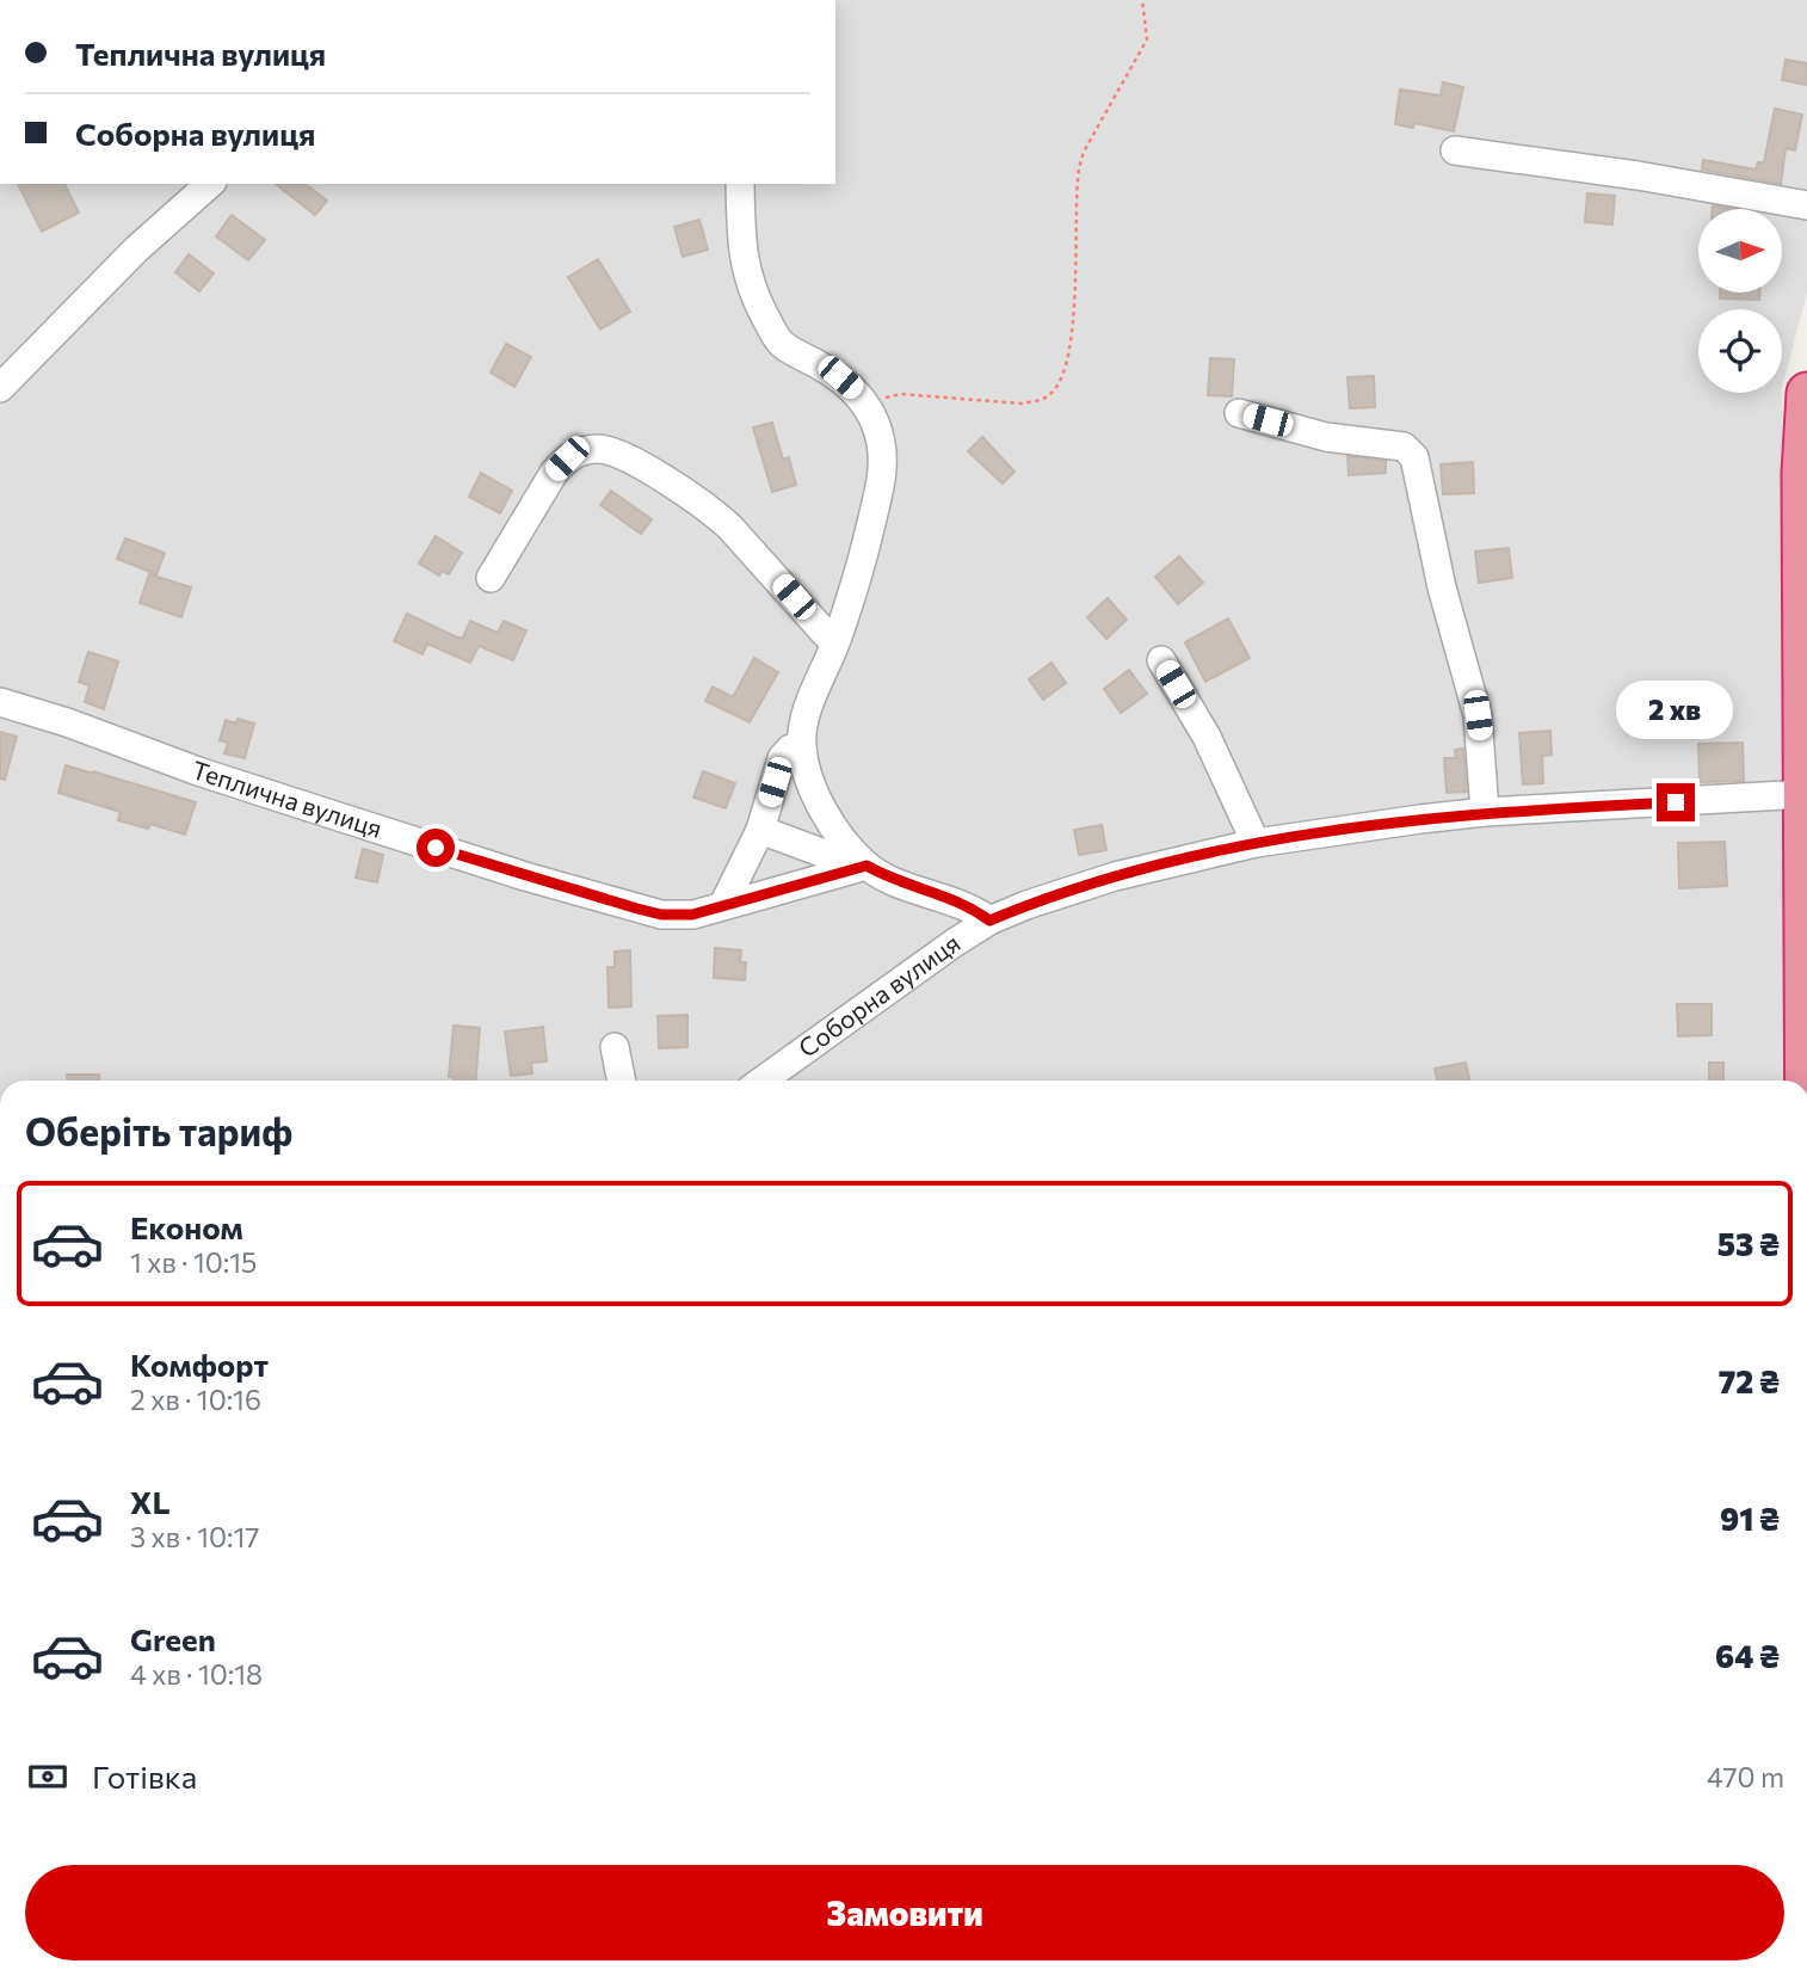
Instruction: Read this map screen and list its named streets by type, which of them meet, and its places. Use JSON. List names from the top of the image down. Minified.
{"streets":{"street":["Теплична вулиця","Соборна вулиця"]},"north":"right","page":{"banner":["Теплична вулиця","Соборна вулиця"],"bubble":"2 хв","heading":"Оберіть тариф","list":[{"name":"Економ","note":"1 хв · 10:15","value":"53 ₴"},{"name":"Комфорт","note":"2 хв · 10:16","value":"72 ₴"},{"name":"XL","note":"3 хв · 10:17","value":"91 ₴"},{"name":"Green","note":"4 хв · 10:18","value":"64 ₴"}],"pay":["Готівка","470 m"],"buttons":"Замовити"}}
